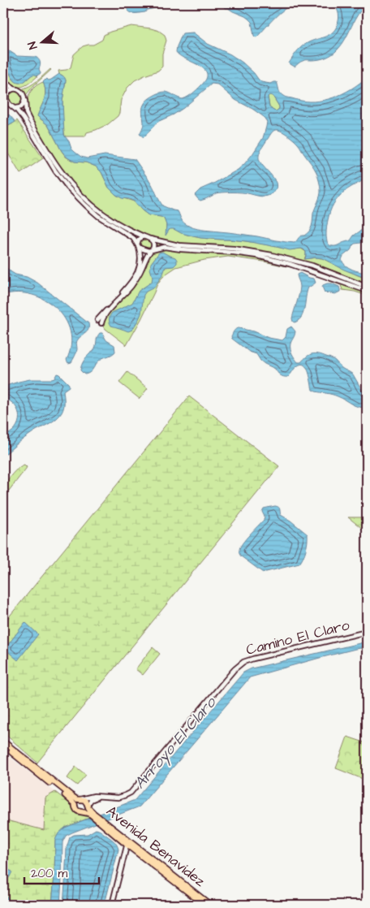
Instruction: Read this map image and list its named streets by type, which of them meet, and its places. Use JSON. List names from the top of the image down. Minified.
{"streets":{"main road":["Avenida Benavídez"],"street":["Camino El Claro"]},"crossings":[["Camino El Claro","Avenida Benavídez"]],"water":["Arroyo El Claro"],"scale_bar":"200 m","north":"left"}
